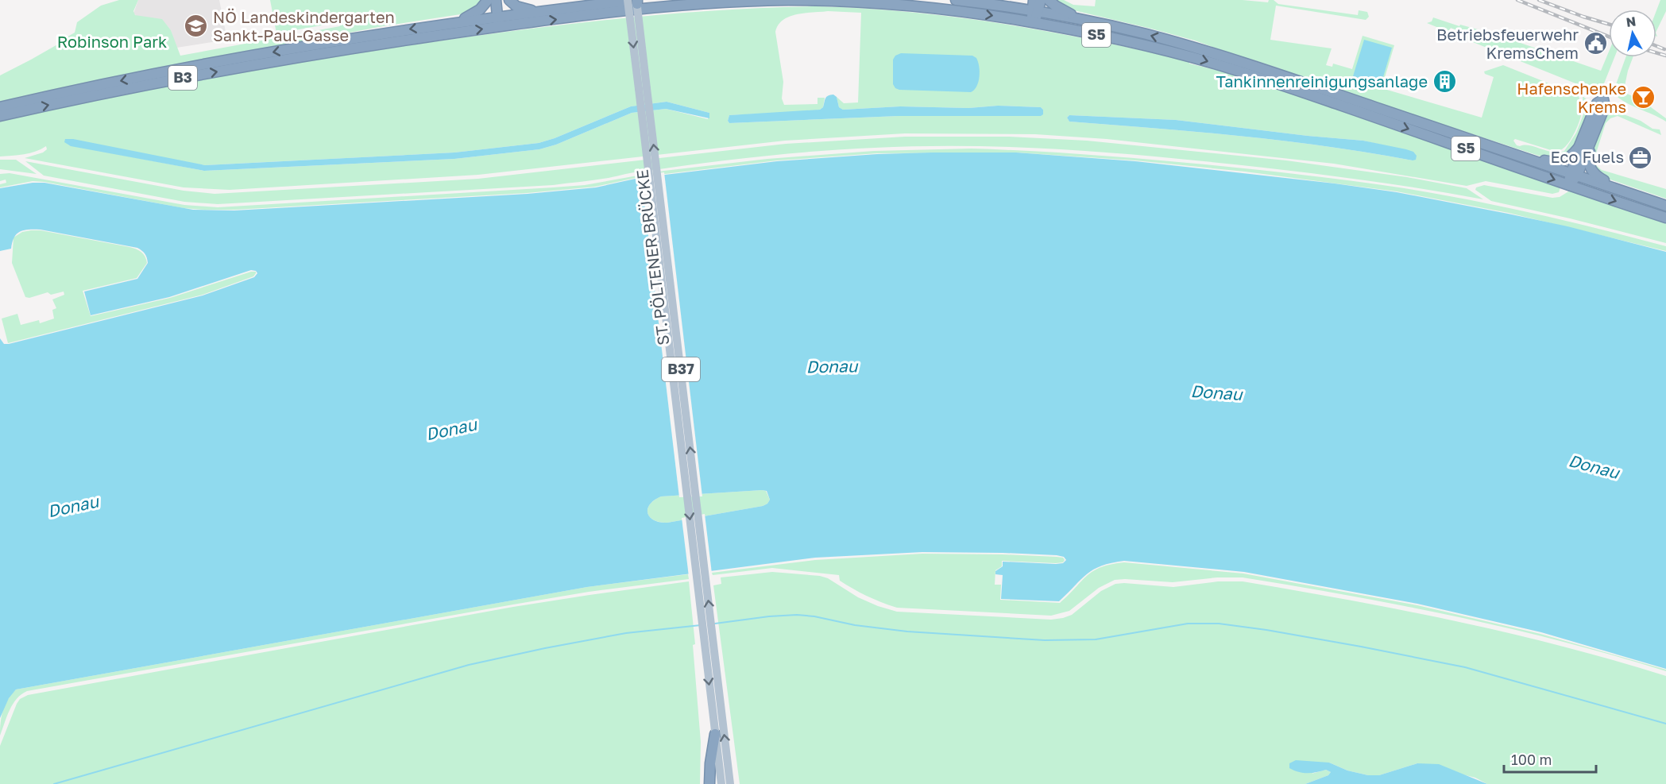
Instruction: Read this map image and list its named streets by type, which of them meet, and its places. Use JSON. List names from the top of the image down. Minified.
{"streets":{"highway":["S5","B3"],"main road":["ST. PÖLTENER BRÜCKE","B37"]},"crossings":[["S5","B3"],["ST. PÖLTENER BRÜCKE","B37"]],"water":["Donau"],"parks":["Robinson Park"],"places":{"school or university":["NÖ Landeskindergarten Sankt-Paul-Gasse"],"public building":["Betriebsfeuerwehr KremsChem"],"building":["Tankinnenreinigungsanlage"],"bar":["Hafenschenke Krems"],"office":["Eco Fuels"]},"scale_bar":"100 m","north":"top"}
